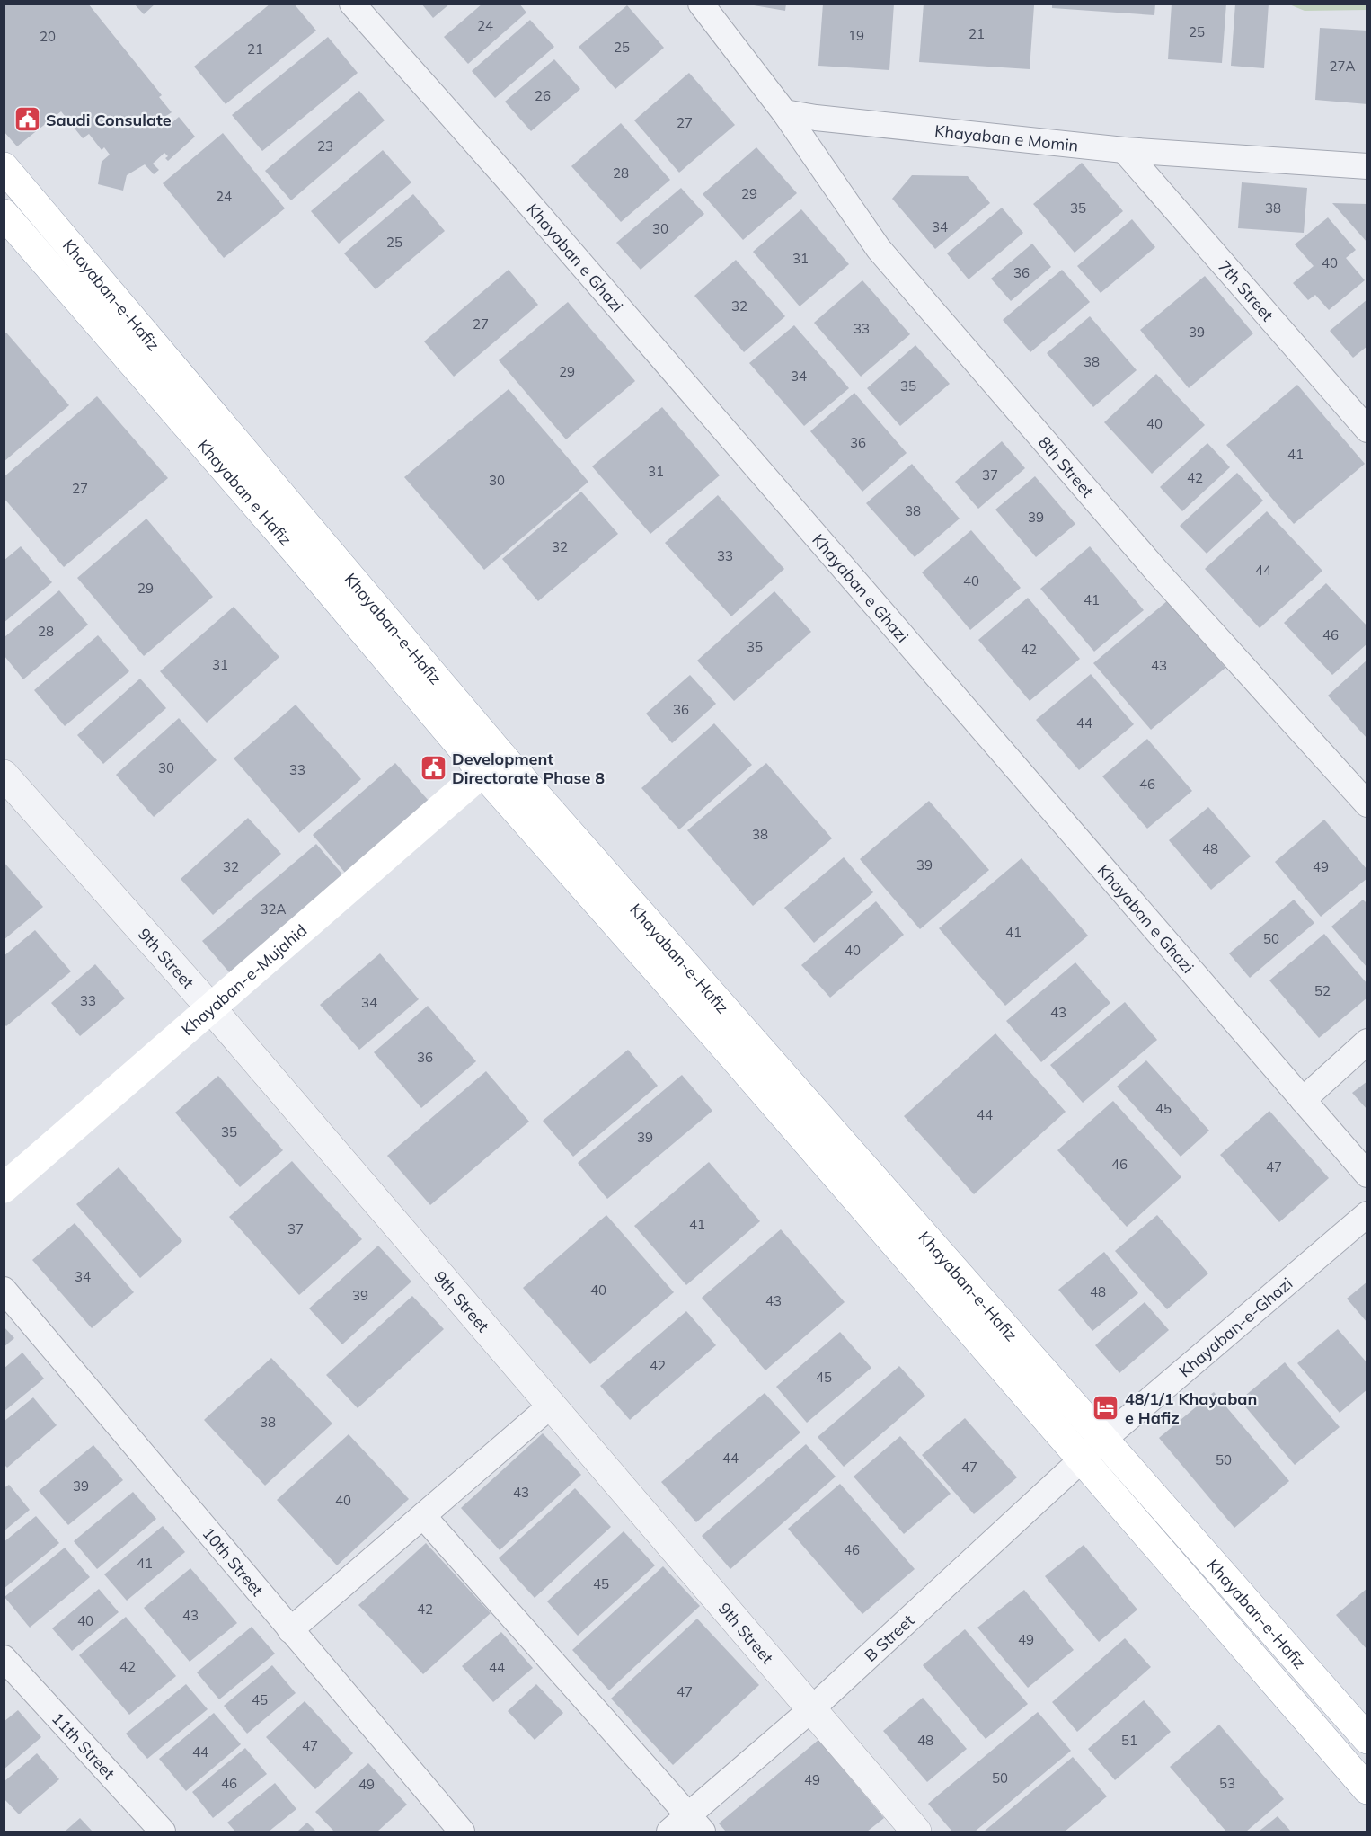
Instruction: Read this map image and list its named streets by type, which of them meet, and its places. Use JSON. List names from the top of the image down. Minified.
{"streets":{"main road":["Khayaban-e-Hafiz","Khayaban e Hafiz","Khayaban-e-Mujahid"],"street":["Khayaban e Momin","Khayaban e Ghazi","7th Street","8th Street","9th Street","Khayaban-e-Ghazi","10th Street","B Street","11th Street"]},"crossings":[["Khayaban e Momin","7th Street"],["Khayaban e Momin","8th Street"],["Khayaban-e-Hafiz","Khayaban e Hafiz"],["Khayaban-e-Hafiz","Khayaban-e-Mujahid"],["Khayaban-e-Hafiz","Khayaban-e-Ghazi"],["Khayaban-e-Hafiz","B Street"],["Khayaban e Hafiz","Khayaban-e-Mujahid"],["9th Street","Khayaban-e-Mujahid"],["9th Street","B Street"],["Khayaban-e-Ghazi","B Street"]],"places":{"public building":["Saudi Consulate","Development Directorate Phase 8"],"hotel":["48/1/1 Khayaban e Hafiz"]},"house_numbers":["24","25","21","19","20","25","21","27A","26","27","23","28","29","24","35","38","34","30","25","31","40","36","32","27","33","39","38","29","34","35","40","36","41","31","37","42","30","27","38","39","32","33","44","40","29","41","28","46","35","42","31","43","36","44","30","33","46","38","48","39","32","49","32A","41","50","40","52","33","34","43","36","45","44","35","39","46","47","41","37","34","40","48","39","43","42","45","38","44","50","47","39","43","40","46","41","45","42","43","40","49","42","44","47","45","48","51","47","44","50","49","46","53","49"]}
